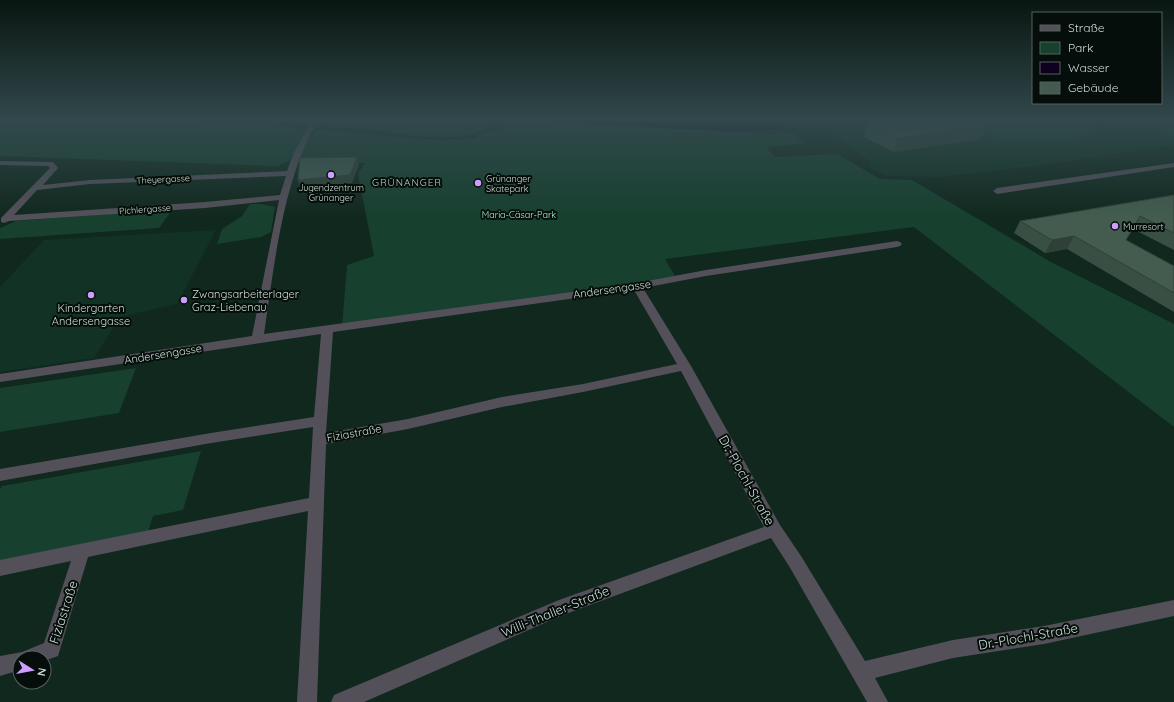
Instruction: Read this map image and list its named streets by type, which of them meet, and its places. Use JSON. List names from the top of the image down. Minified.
{"streets":{"street":["Theyergasse","Pichlergasse","Andersengasse","Fiziastraße","Dr.-Plochl-Straße","Willi-Thaller-Straße"]},"crossings":[["Theyergasse","Pichlergasse"],["Andersengasse","Dr.-Plochl-Straße"],["Fiziastraße","Dr.-Plochl-Straße"],["Dr.-Plochl-Straße","Willi-Thaller-Straße"]],"districts":["GRÜNANGER"],"parks":["Maria-Cäsar-Park"],"places":["Jugendzentrum Grünanger","Grünanger Skatepark","Murresort","Kindergarten Andersengasse","Zwangsarbeiterlager Graz-Liebenau"],"legend":["Straße","Park","Wasser","Gebäude"],"north":"right"}
